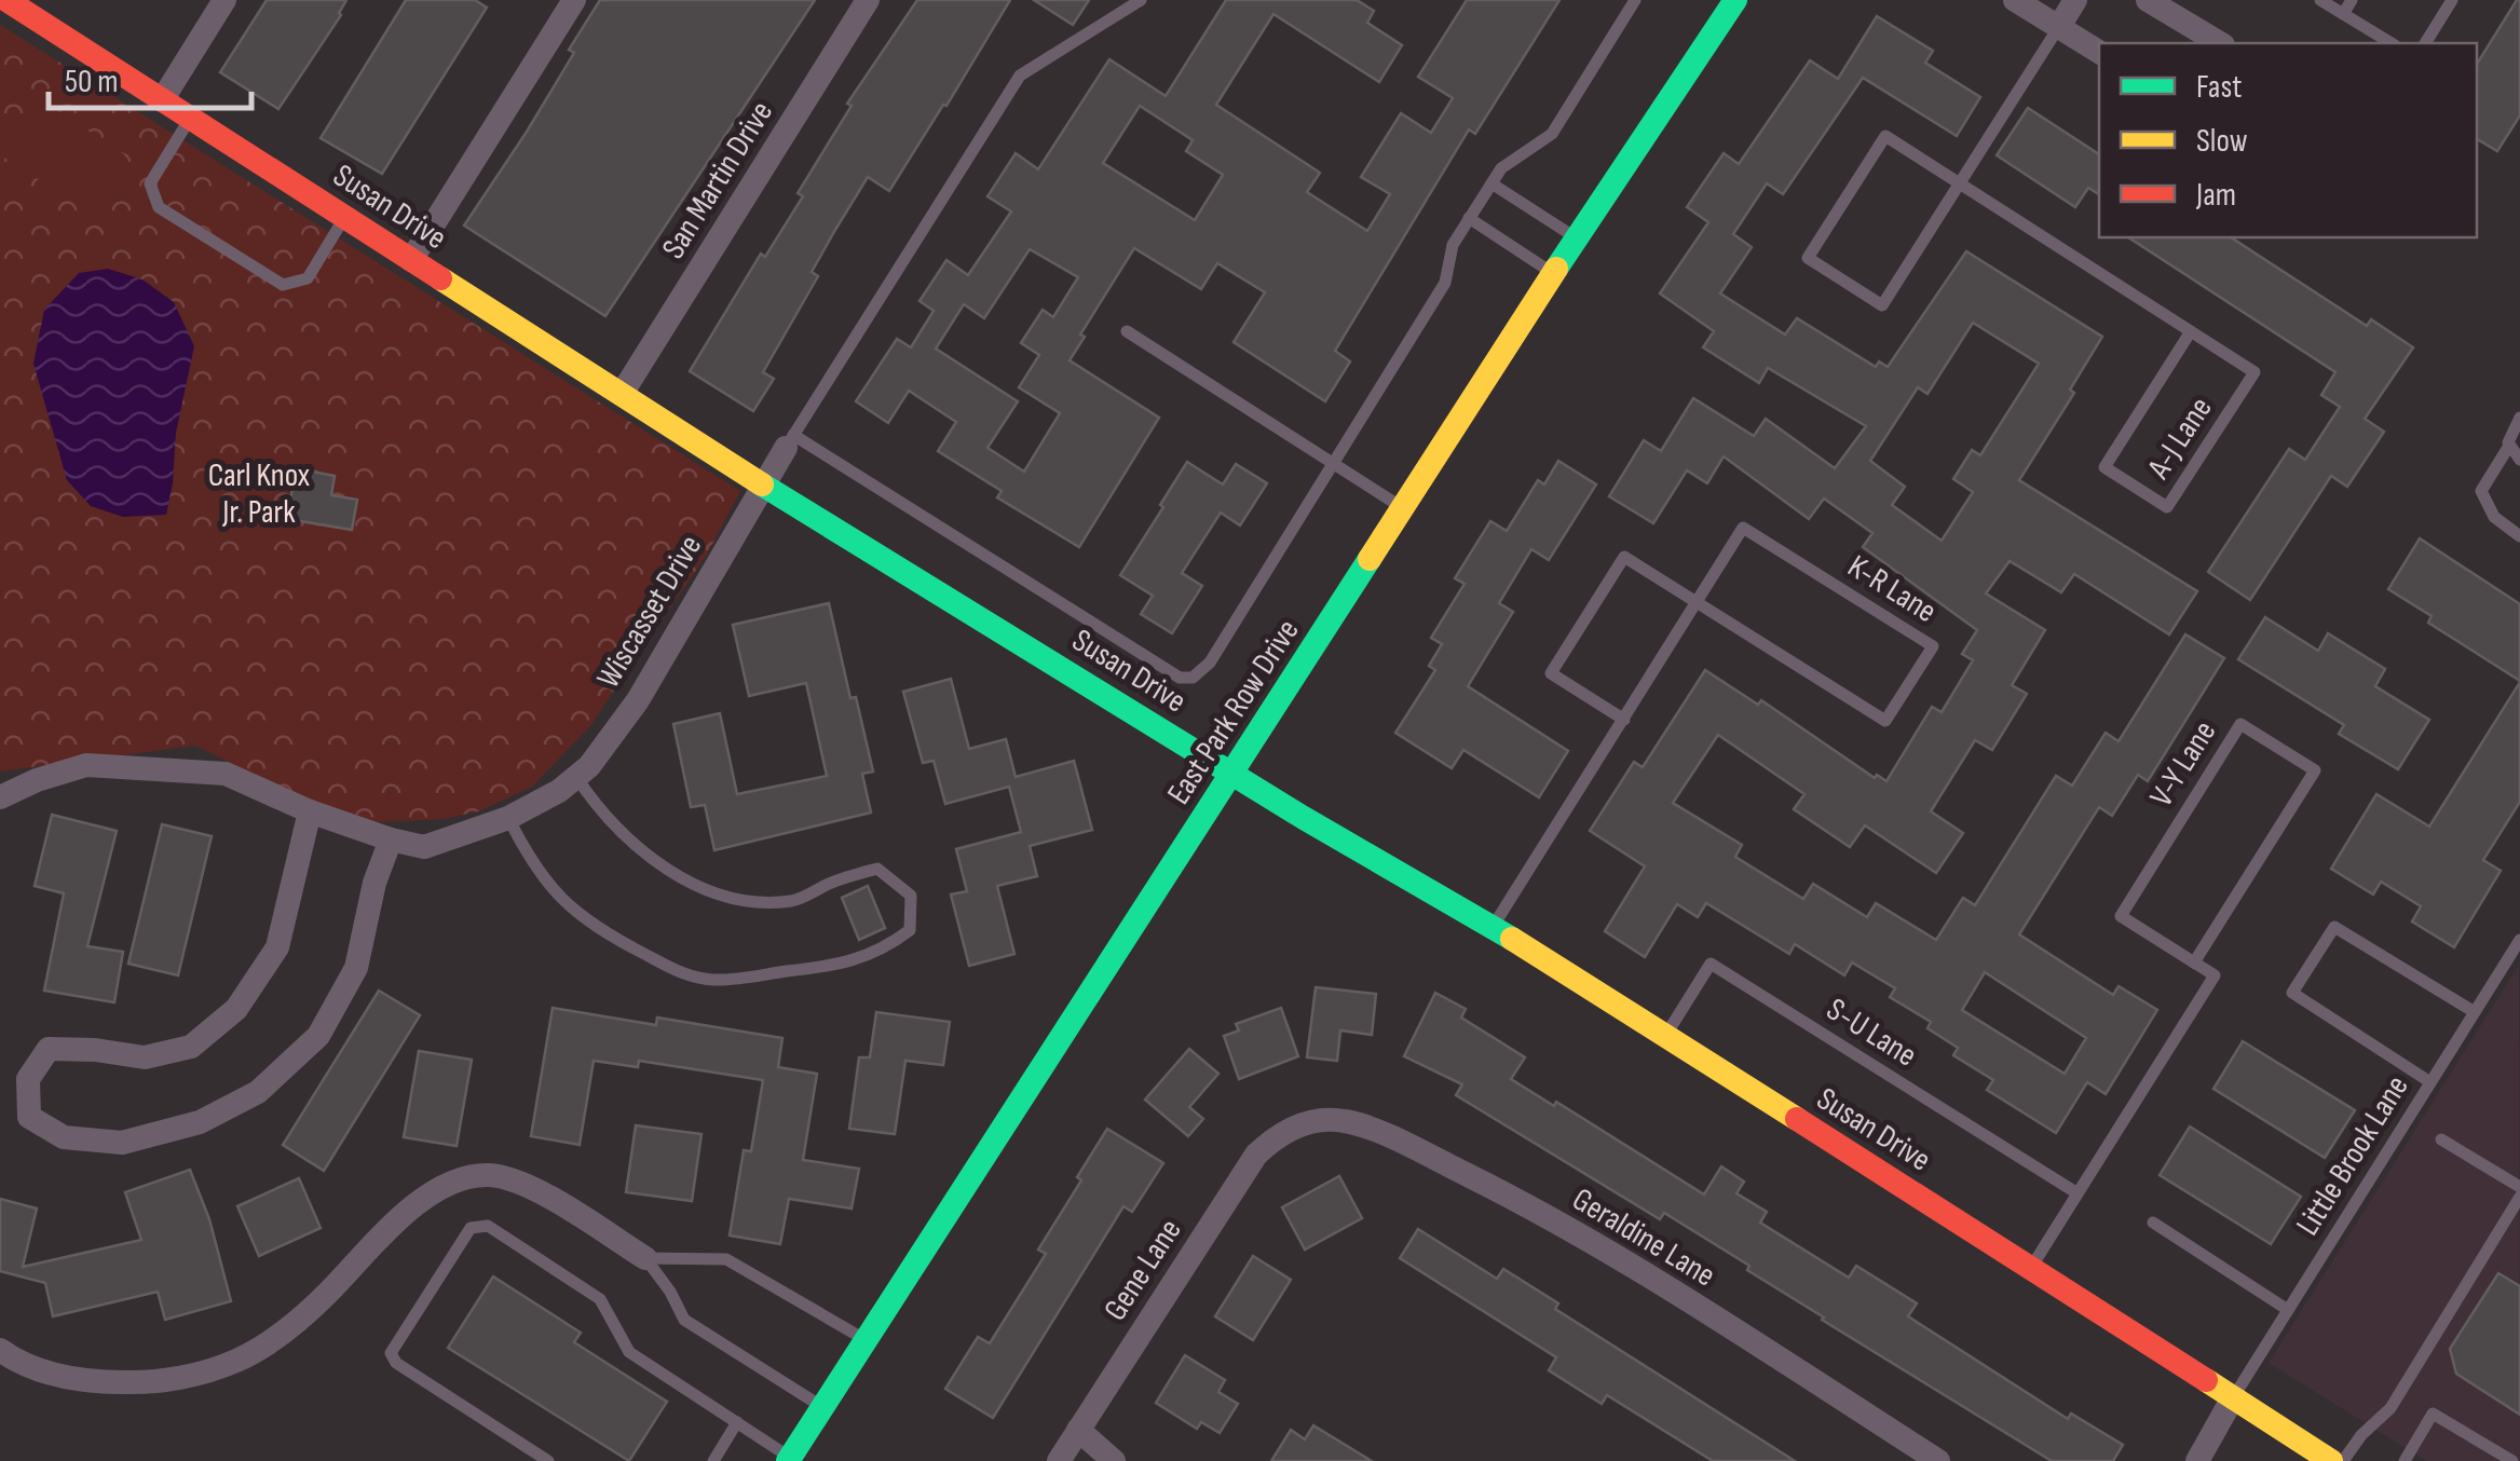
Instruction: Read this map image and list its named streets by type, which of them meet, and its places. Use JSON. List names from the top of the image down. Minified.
{"streets":{"street":["San Martin Drive","Susan Drive","Wiscasset Drive","East Park Row Drive","Geraldine Lane","Gene Lane"],"lane":["A-J Lane","K-R Lane","V-Y Lane","S-U Lane","Little Brook Lane"]},"crossings":[["San Martin Drive","Susan Drive"],["Susan Drive","K-R Lane"],["Susan Drive","Wiscasset Drive"],["Susan Drive","East Park Row Drive"],["Susan Drive","S-U Lane"],["Susan Drive","Little Brook Lane"],["Geraldine Lane","Gene Lane"]],"parks":["Carl Knox Jr. Park"],"legend":["Fast","Slow","Jam"],"scale_bar":"50 m"}
